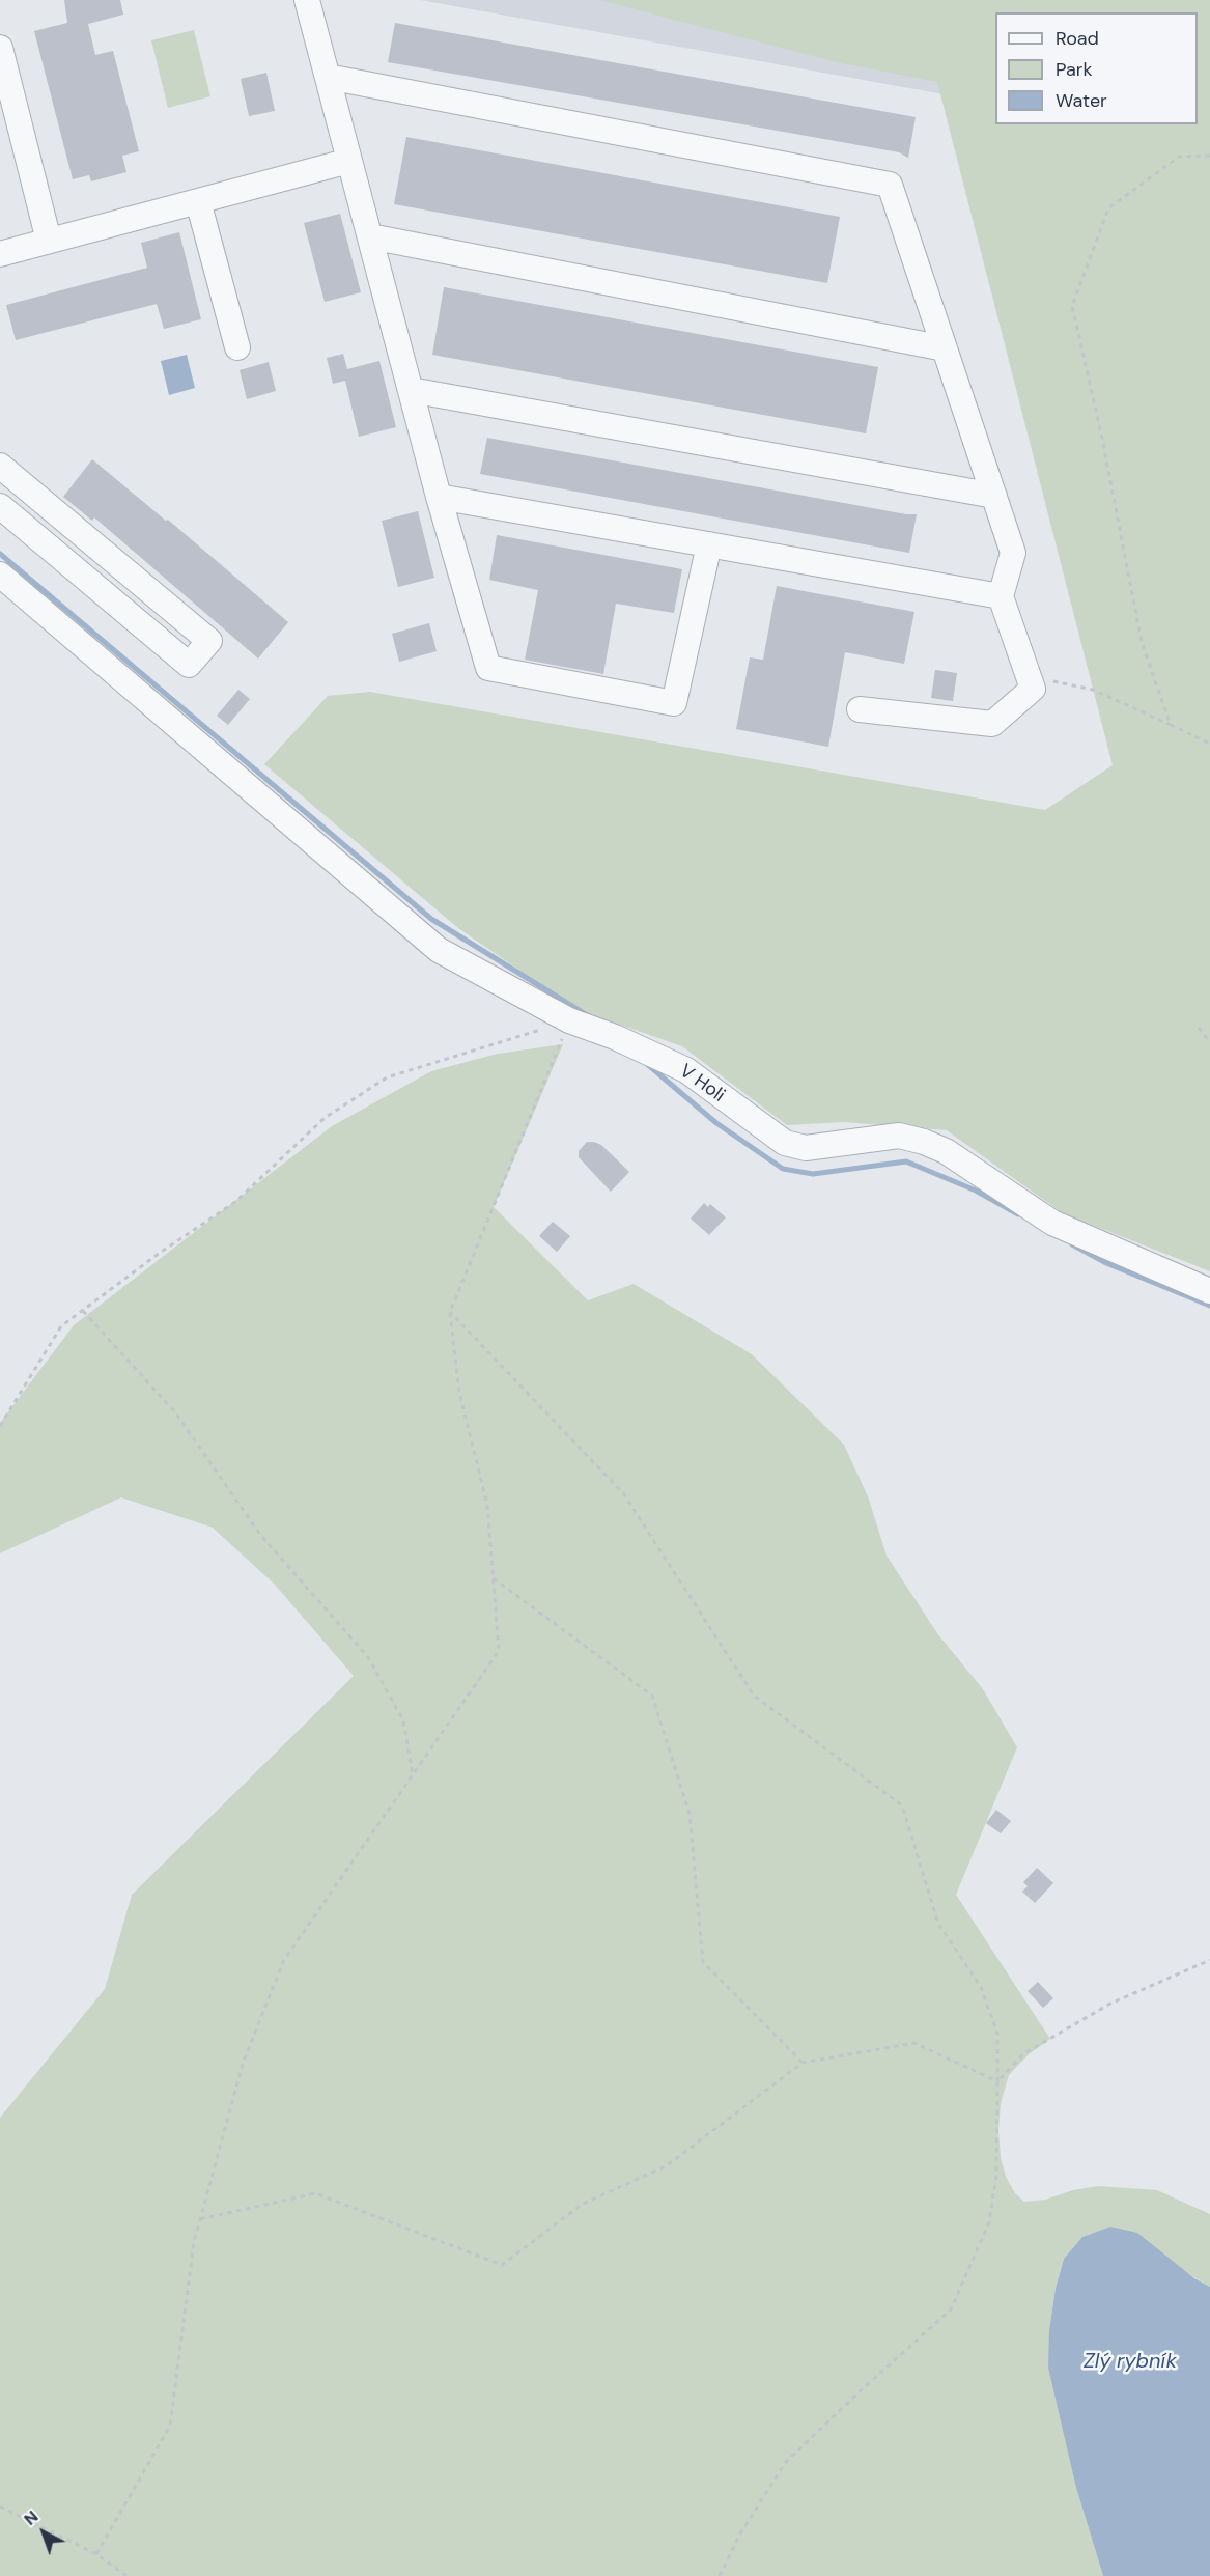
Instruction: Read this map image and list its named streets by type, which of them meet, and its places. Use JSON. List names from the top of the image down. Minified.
{"streets":{"street":["V Holi"]},"water":["Zlý rybník"],"legend":["Road","Park","Water"],"north":"top left"}
